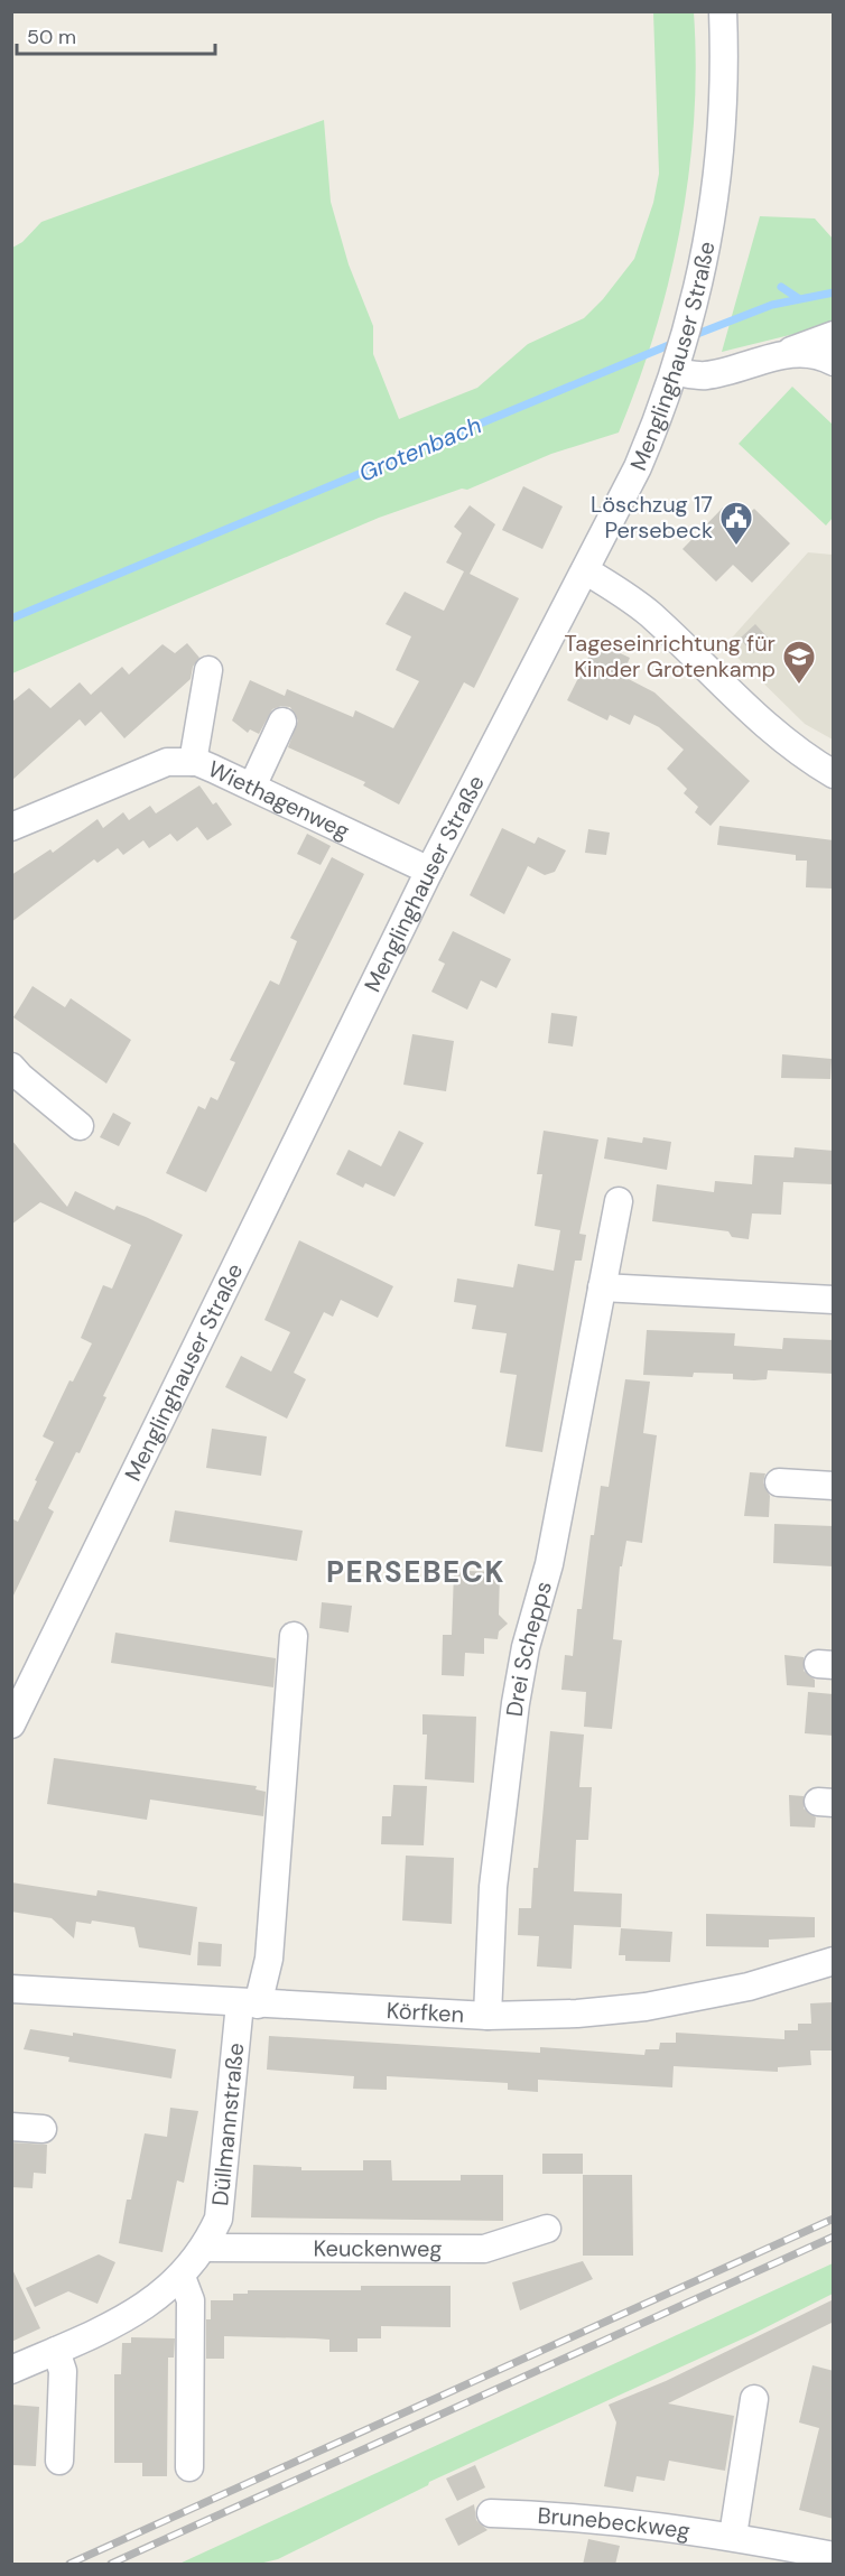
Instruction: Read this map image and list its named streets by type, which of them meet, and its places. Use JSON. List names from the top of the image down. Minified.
{"streets":{"street":["Menglinghauser Straße","Wiethagenweg","Drei Schepps","Körfken","Düllmannstraße","Keuckenweg","Brunebeckweg"]},"crossings":[["Menglinghauser Straße","Wiethagenweg"],["Drei Schepps","Körfken"],["Körfken","Düllmannstraße"],["Düllmannstraße","Keuckenweg"]],"districts":["PERSEBECK"],"water":["Grotenbach"],"places":{"public building":["Löschzug 17 Persebeck"],"school or university":["Tageseinrichtung für Kinder Grotenkamp"]},"scale_bar":"50 m"}
